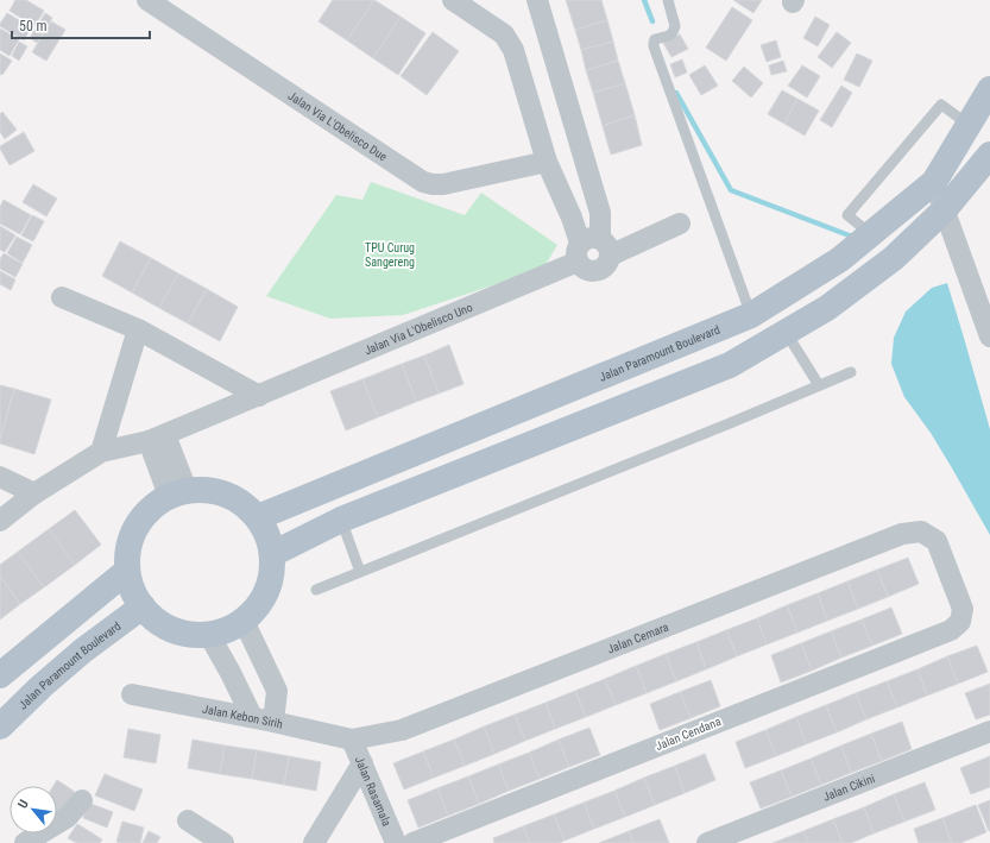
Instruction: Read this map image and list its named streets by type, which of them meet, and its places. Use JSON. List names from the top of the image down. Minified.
{"streets":{"main road":["Jalan Paramount Boulevard"],"street":["Jalan Via L'Obelisco Due","Jalan Via L'Obelisco Uno","Jalan Cemara","Jalan Kebon Sirih","Jalan Cendana","Jalan Cikini","Jalan Rasamala"]},"crossings":[["Jalan Cemara","Jalan Kebon Sirih"],["Jalan Cemara","Jalan Cendana"],["Jalan Cemara","Jalan Rasamala"],["Jalan Kebon Sirih","Jalan Rasamala"]],"parks":["TPU Curug Sangereng"],"scale_bar":"50 m","north":"top left"}
